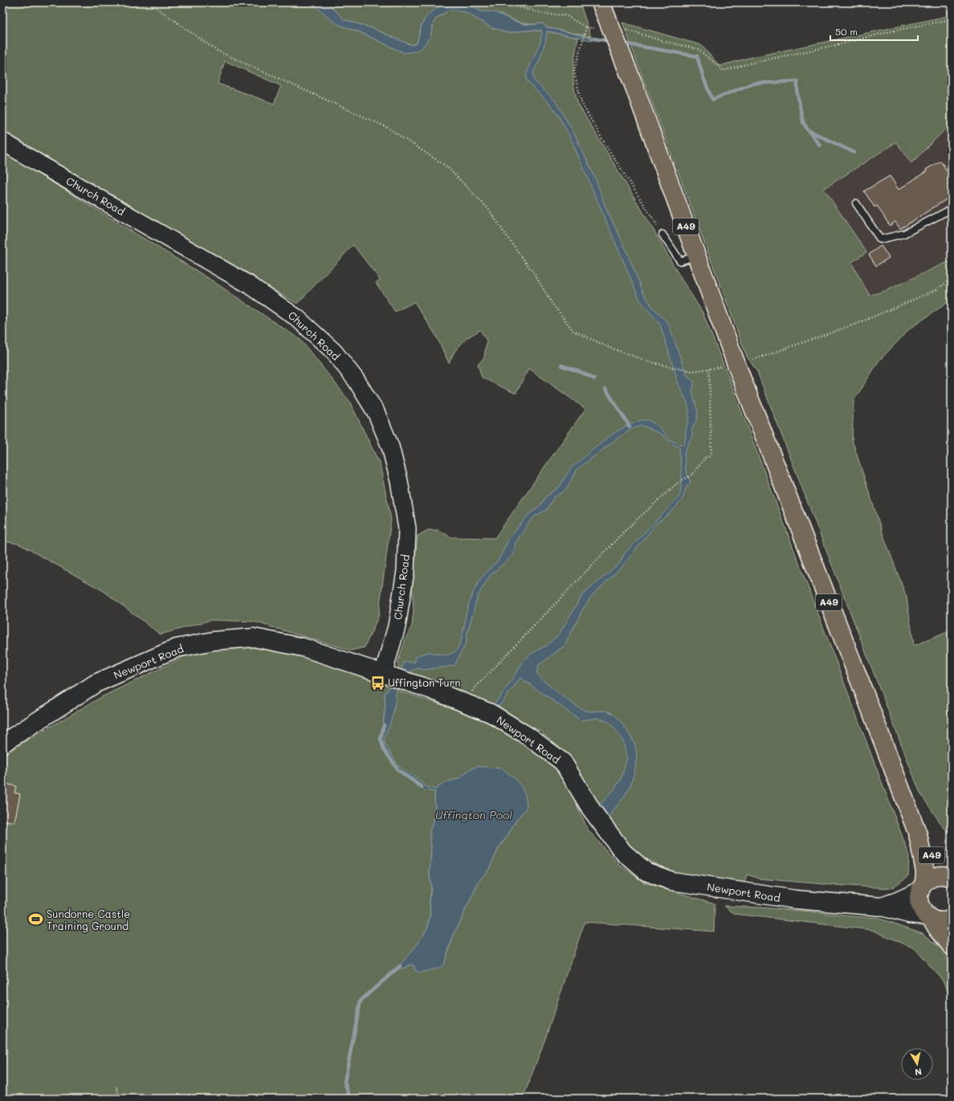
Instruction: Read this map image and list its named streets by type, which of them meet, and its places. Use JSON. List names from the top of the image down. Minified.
{"streets":{"highway":["A49"],"main road":["Newport Road"],"street":["Church Road"]},"crossings":[["Church Road","Newport Road"],["A49","Newport Road"]],"water":["Uffington Pool"],"places":{"bus stop":["Uffington Turn"],"sports":["Sundorne Castle Training Ground"]},"scale_bar":"50 m","north":"bottom"}
